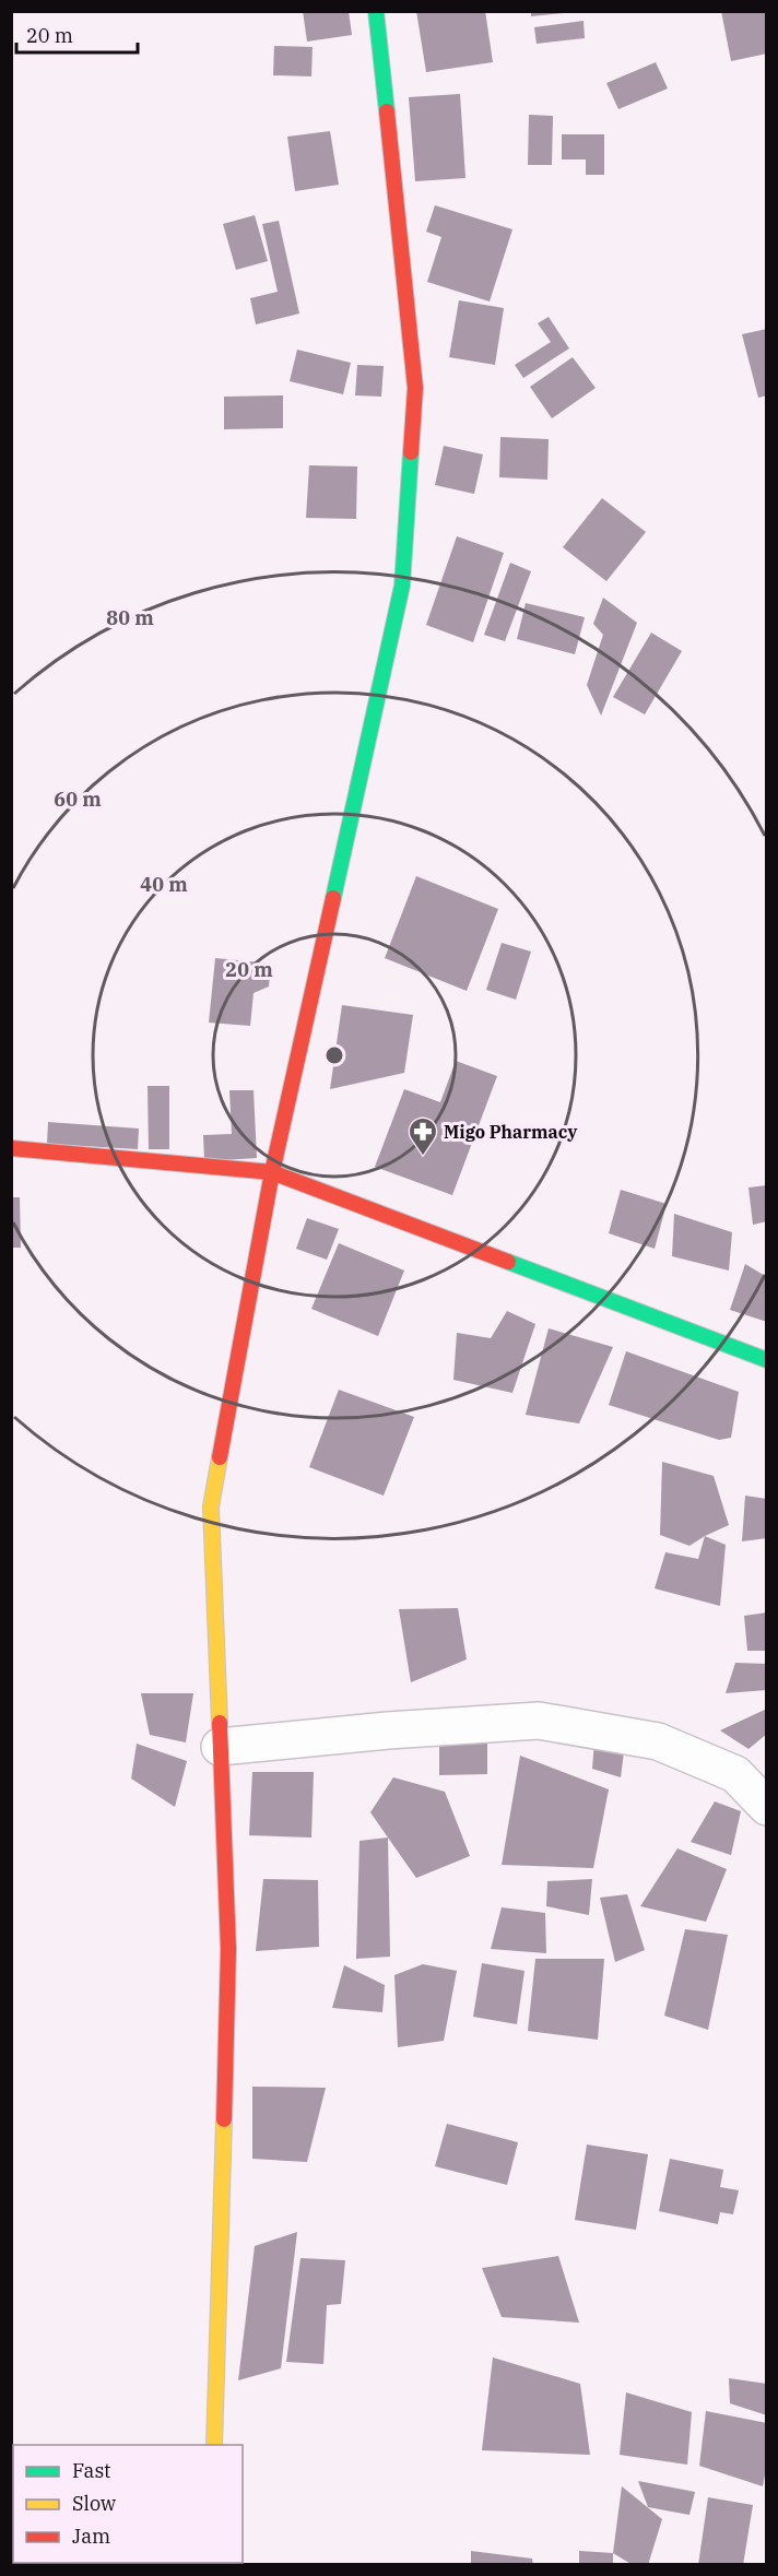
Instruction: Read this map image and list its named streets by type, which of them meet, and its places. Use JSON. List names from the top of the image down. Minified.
{"places":{"pharmacy":["Migo Pharmacy"]},"legend":["Fast","Slow","Jam"],"scale_bar":"20 m","rings":["80 m","60 m","40 m","20 m"]}
